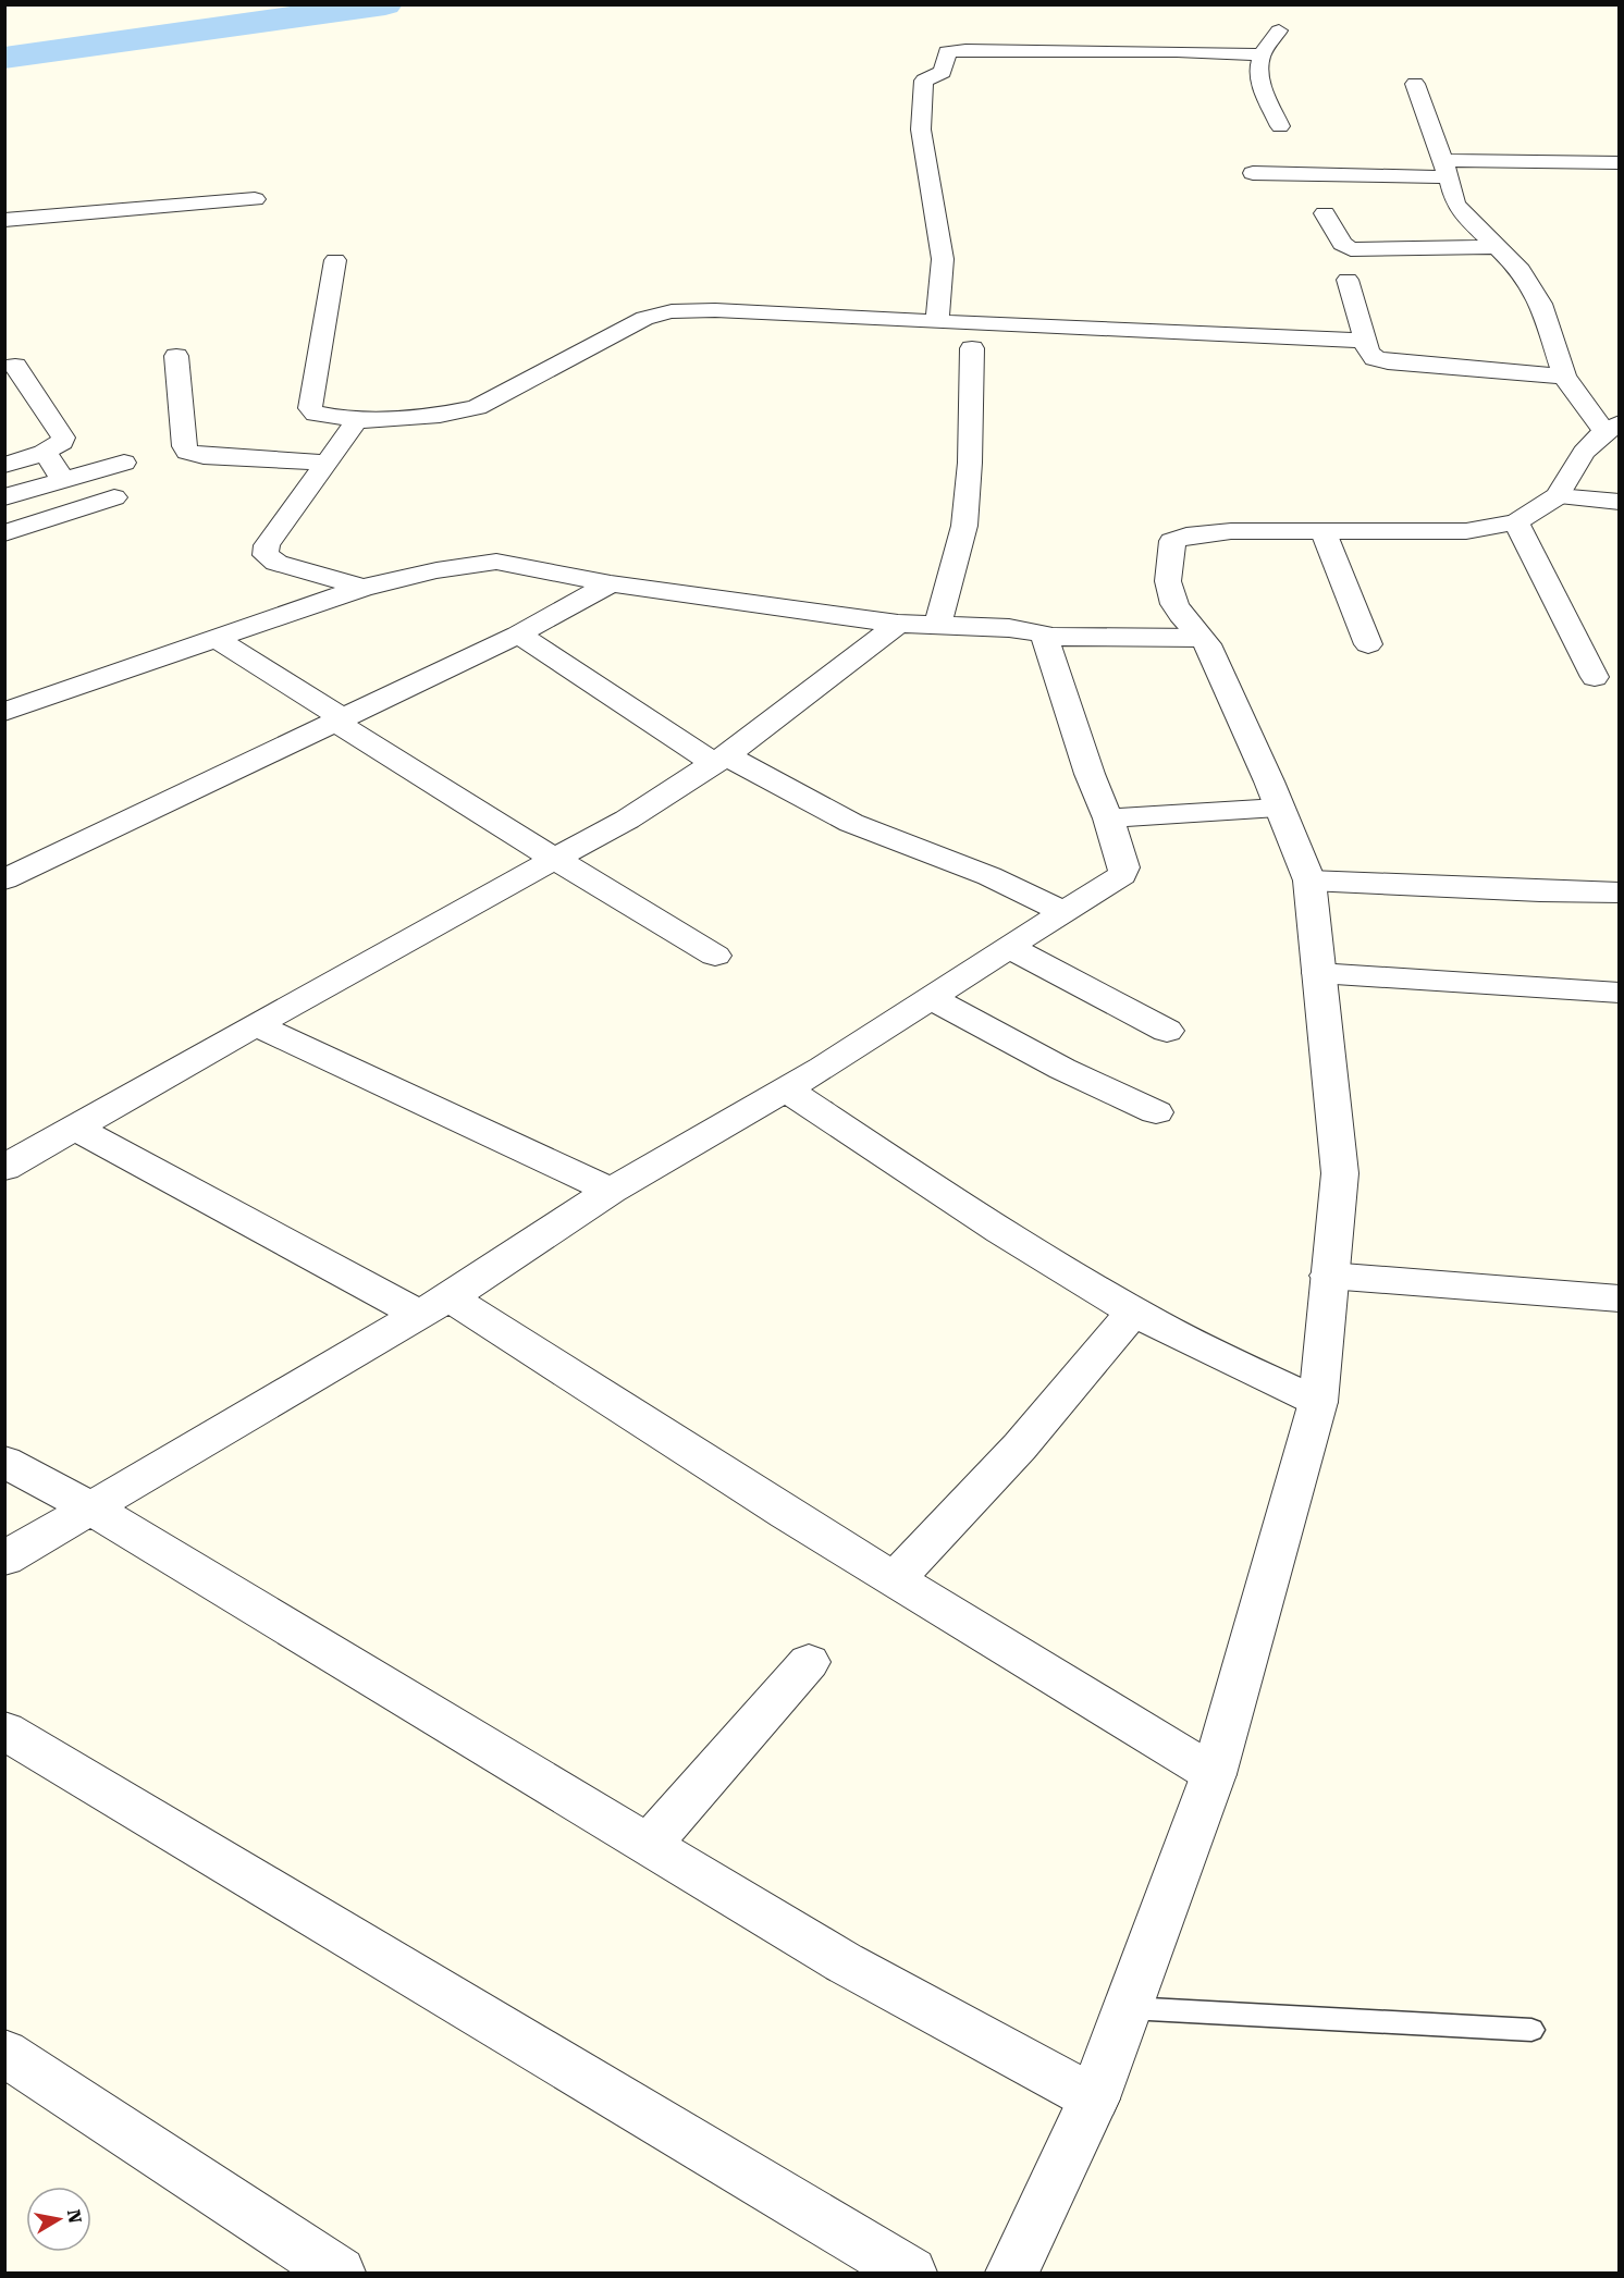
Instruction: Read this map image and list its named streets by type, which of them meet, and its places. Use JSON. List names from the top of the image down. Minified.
{"north":"right"}
